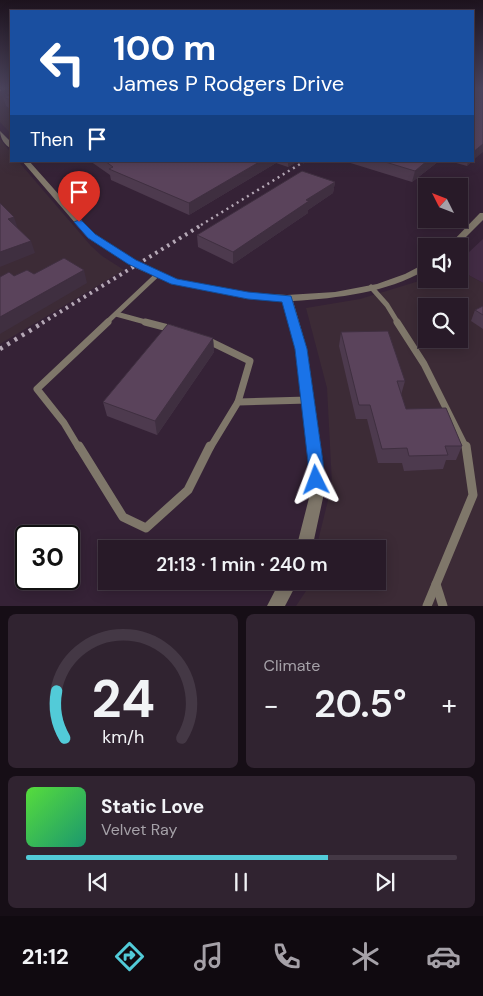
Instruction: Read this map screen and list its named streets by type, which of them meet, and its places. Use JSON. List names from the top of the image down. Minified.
{"north":"top left","page":{"turn":["100 m","James P Rodgers Drive"],"then":"Then","limit":"30","trip":"21:13 · 1 min · 240 m","tile":"Climate","heat":["−","20.5°","+"],"song":["Static Love","Velvet Ray"],"tabs":"21:12","gauge":["24","km/h"]}}
